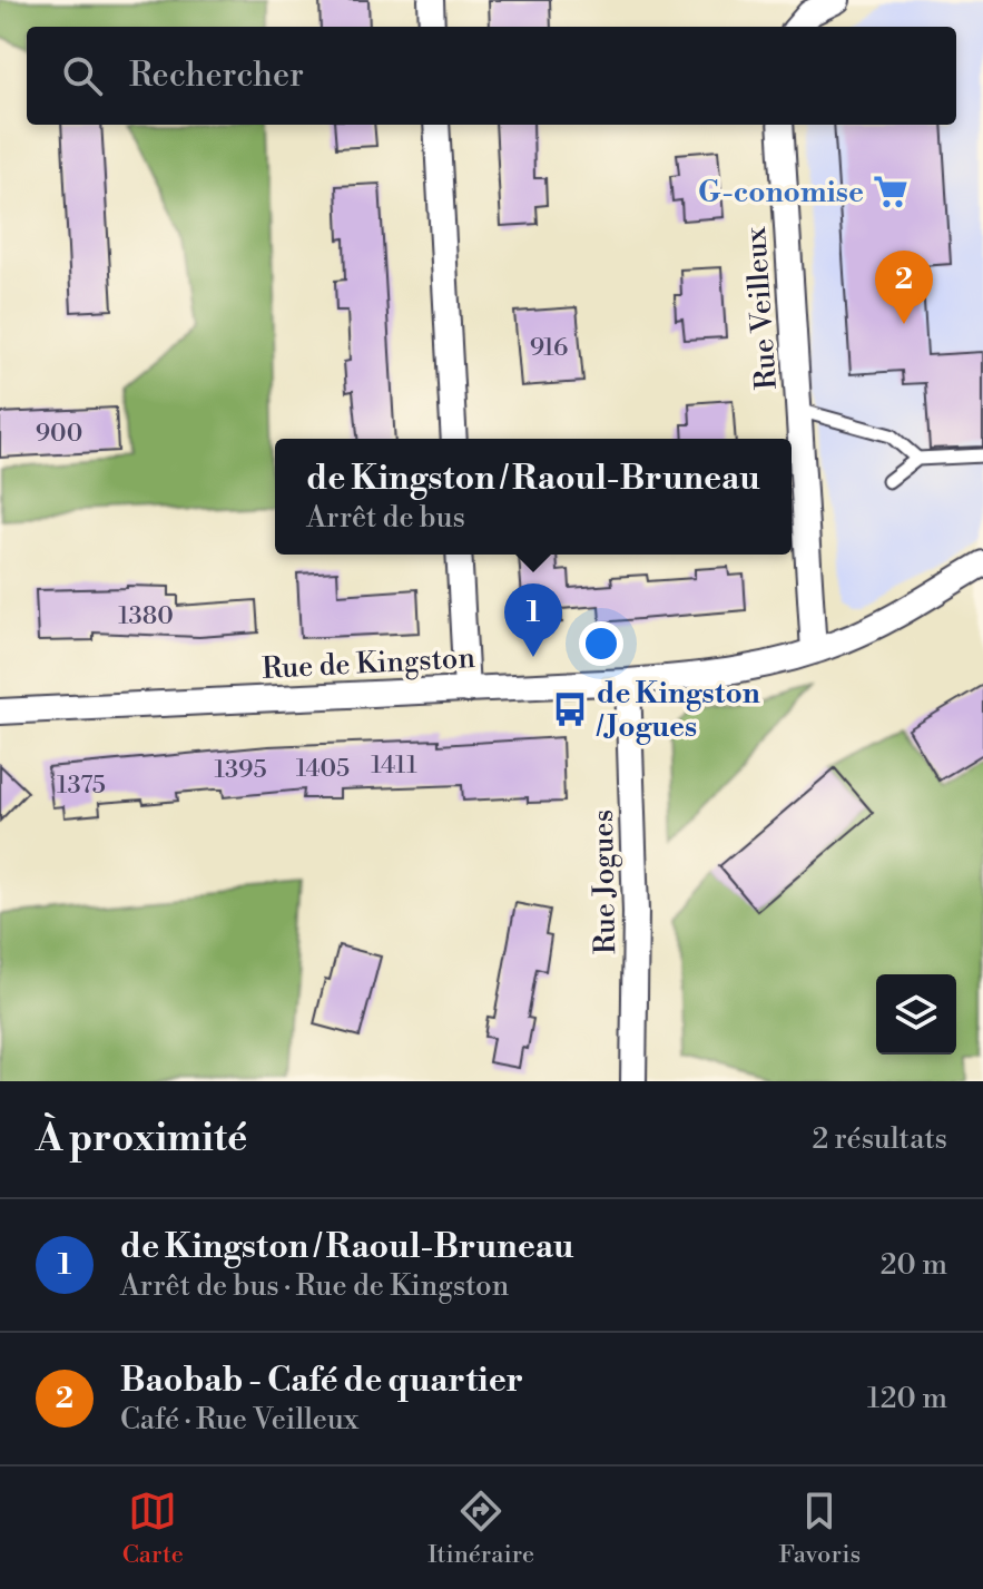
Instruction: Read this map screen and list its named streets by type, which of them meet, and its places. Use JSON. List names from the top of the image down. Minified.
{"streets":{"street":["Rue Veilleux","Rue de Kingston","Rue Jogues"]},"crossings":[["Rue Veilleux","Rue de Kingston"],["Rue de Kingston","Rue Jogues"]],"places":{"supermarket":["G-conomise"],"bus stop":["de Kingston / Jogues"]},"house_numbers":["916","900","1380","1411","1405","1395","1375"],"page":{"search":"Rechercher","pins":["2","1"],"popup":["de Kingston / Raoul-Bruneau","Arrêt de bus"],"heading":["À proximité","2 résultats"],"list":[{"mark":"1","name":"de Kingston / Raoul-Bruneau","note":"Arrêt de bus · Rue de Kingston","value":"20 m"},{"mark":"2","name":"Baobab - Café de quartier","note":"Café · Rue Veilleux","value":"120 m"}],"nav":["Carte","Itinéraire","Favoris"]}}
